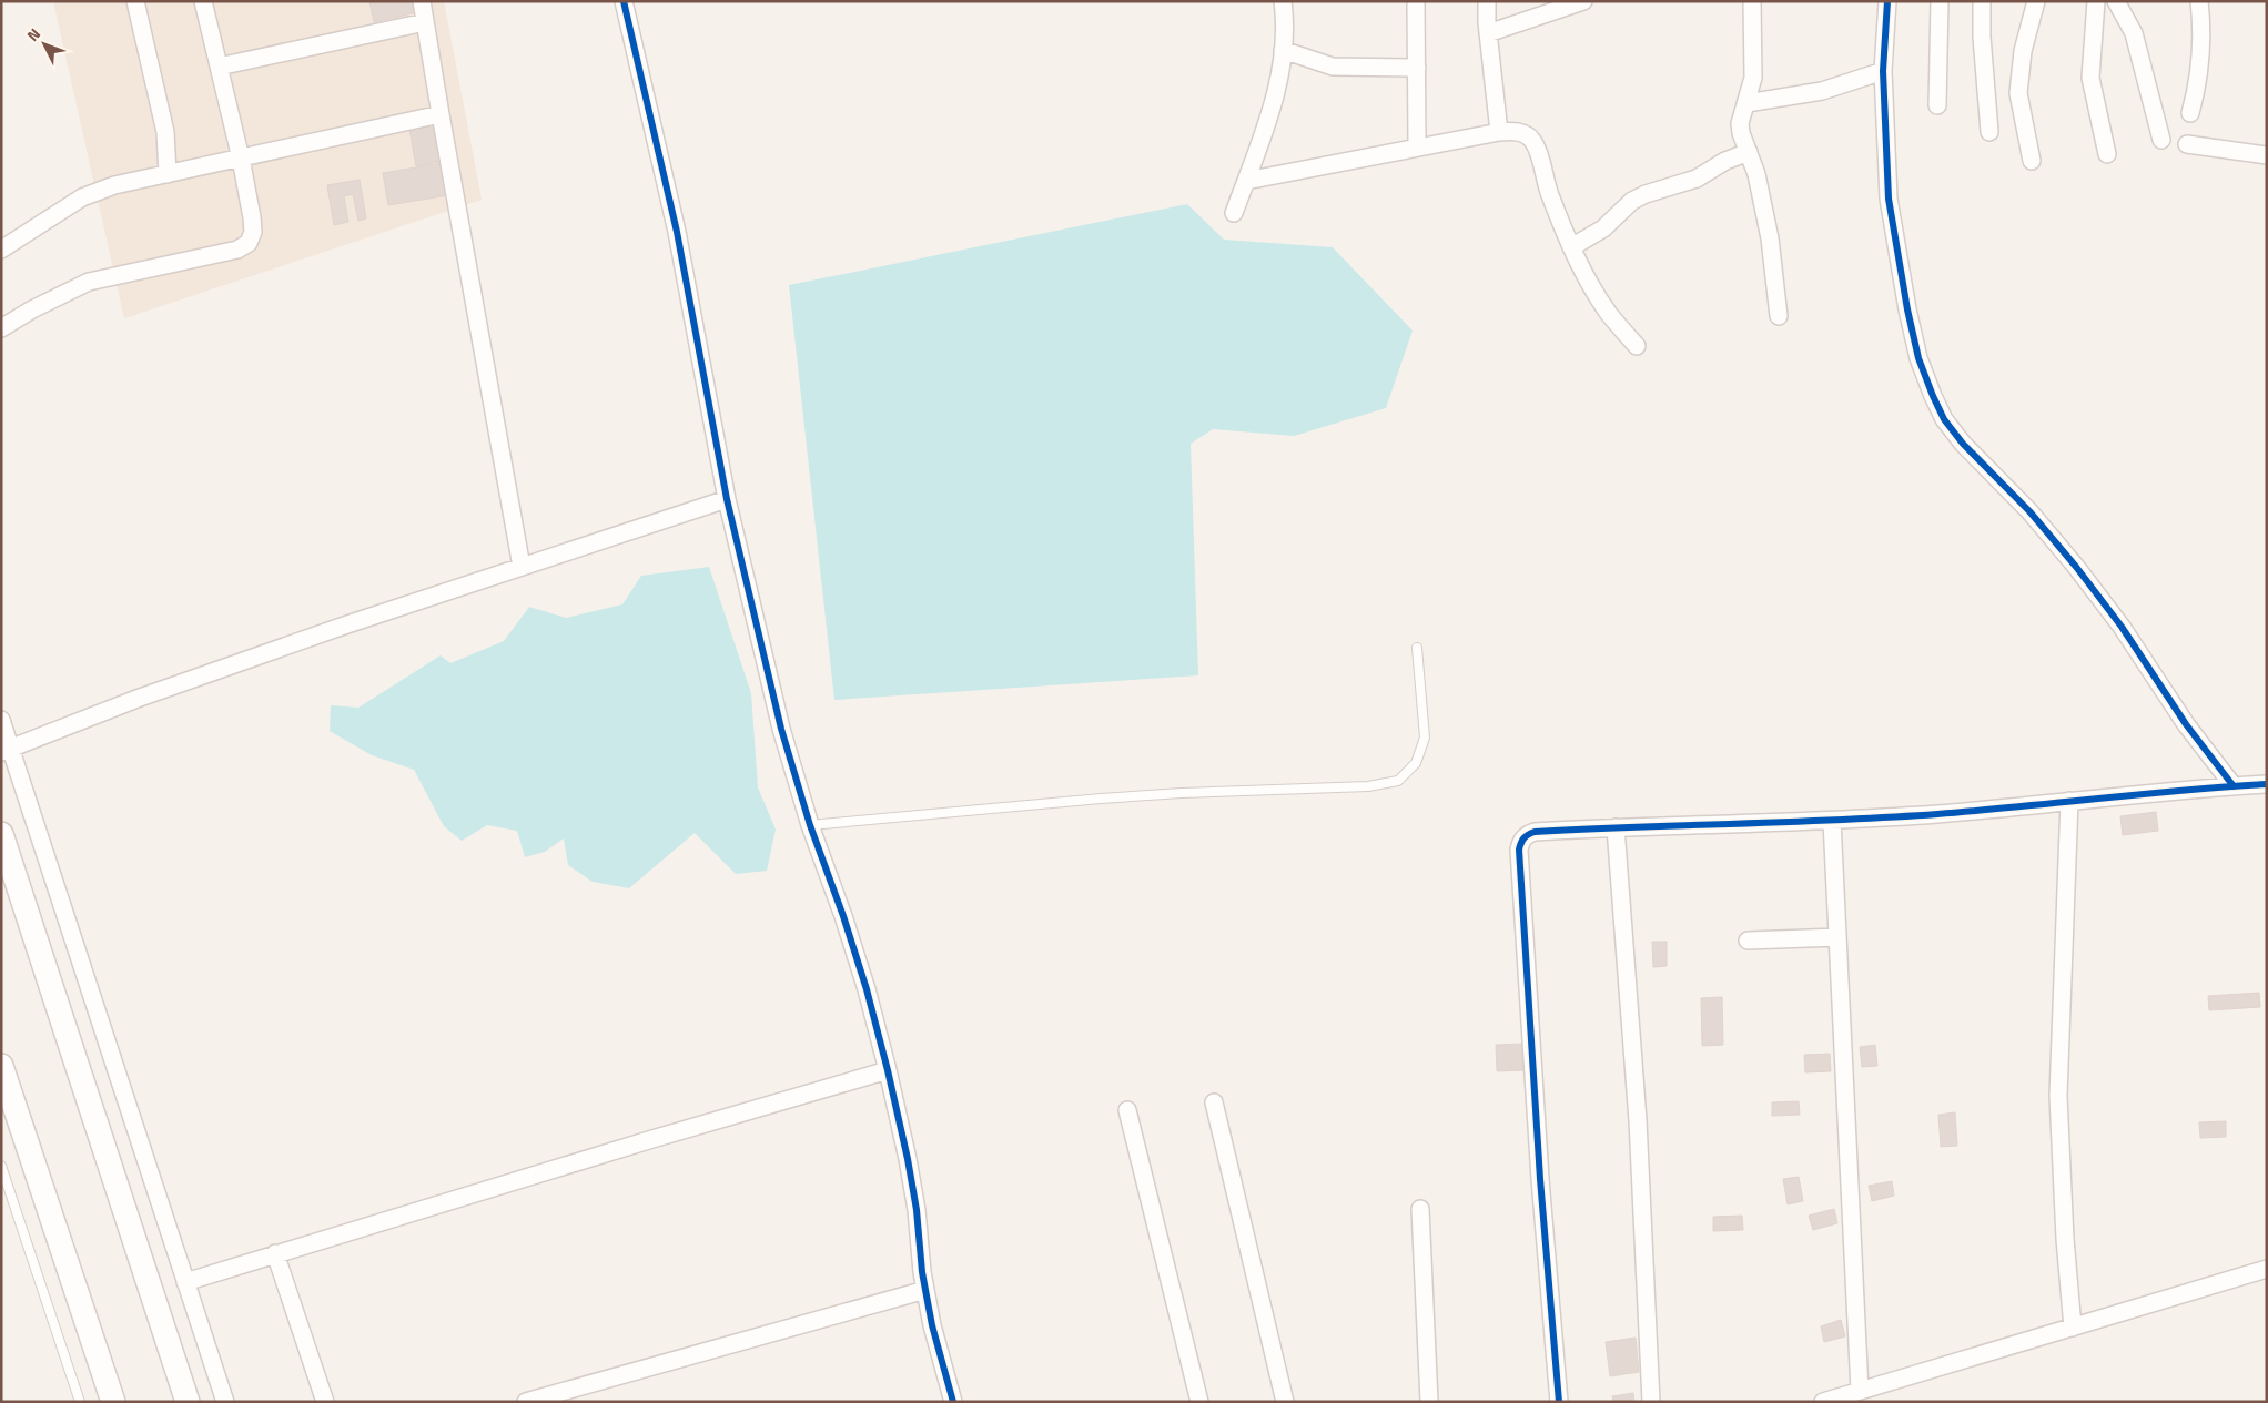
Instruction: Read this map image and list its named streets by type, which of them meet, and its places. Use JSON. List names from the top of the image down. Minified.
{"north":"top left"}
